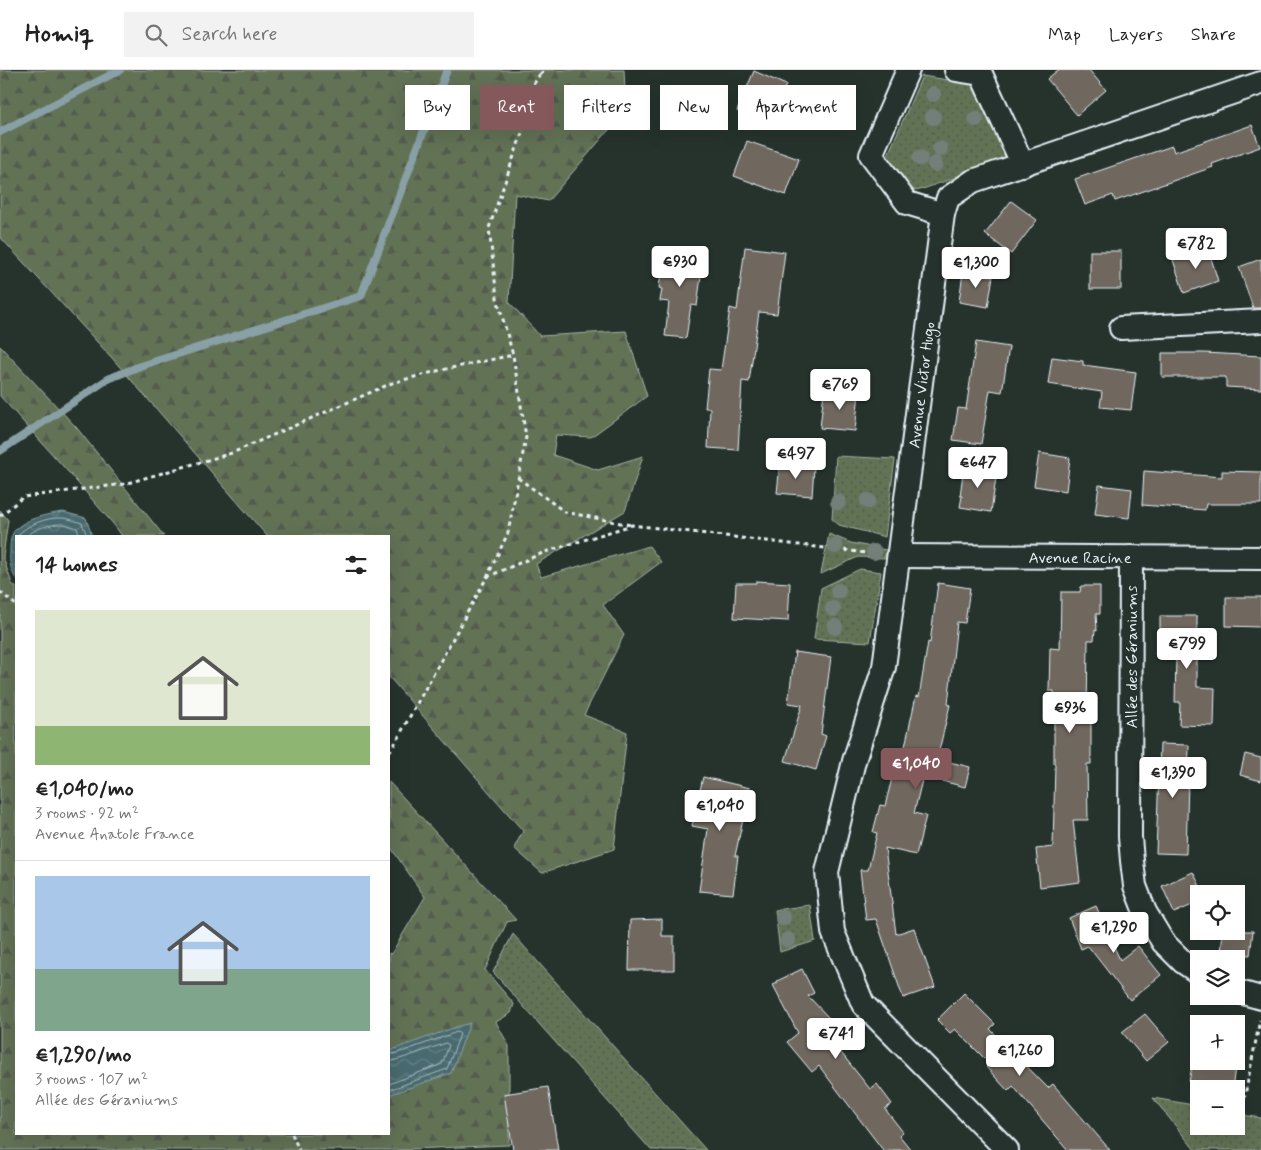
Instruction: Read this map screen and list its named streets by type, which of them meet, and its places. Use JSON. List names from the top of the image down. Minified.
{"streets":{"street":["Avenue Victor Hugo","Avenue Racine","Allée des Géraniums"]},"crossings":[["Avenue Victor Hugo","Avenue Racine"],["Avenue Racine","Allée des Géraniums"]],"page":{"header":"Homiq","search":"Search here","nav":["Map","Layers","Share"],"chip":["Buy","Rent","Filters","New","Apartment"],"price":["€782","€930","€1,300","€769","€497","€647","€799","€936","€1,040","€1,390","€1,040","€1,290","€741","€1,260"],"heading":"14 homes","list":[{"name":"€1,040/mo","note":"3 rooms · 92 m² · Avenue Anatole France"},{"name":"€1,290/mo","note":"3 rooms · 107 m² · Allée des Géraniums"}],"map_buttons":["+","−"]}}
